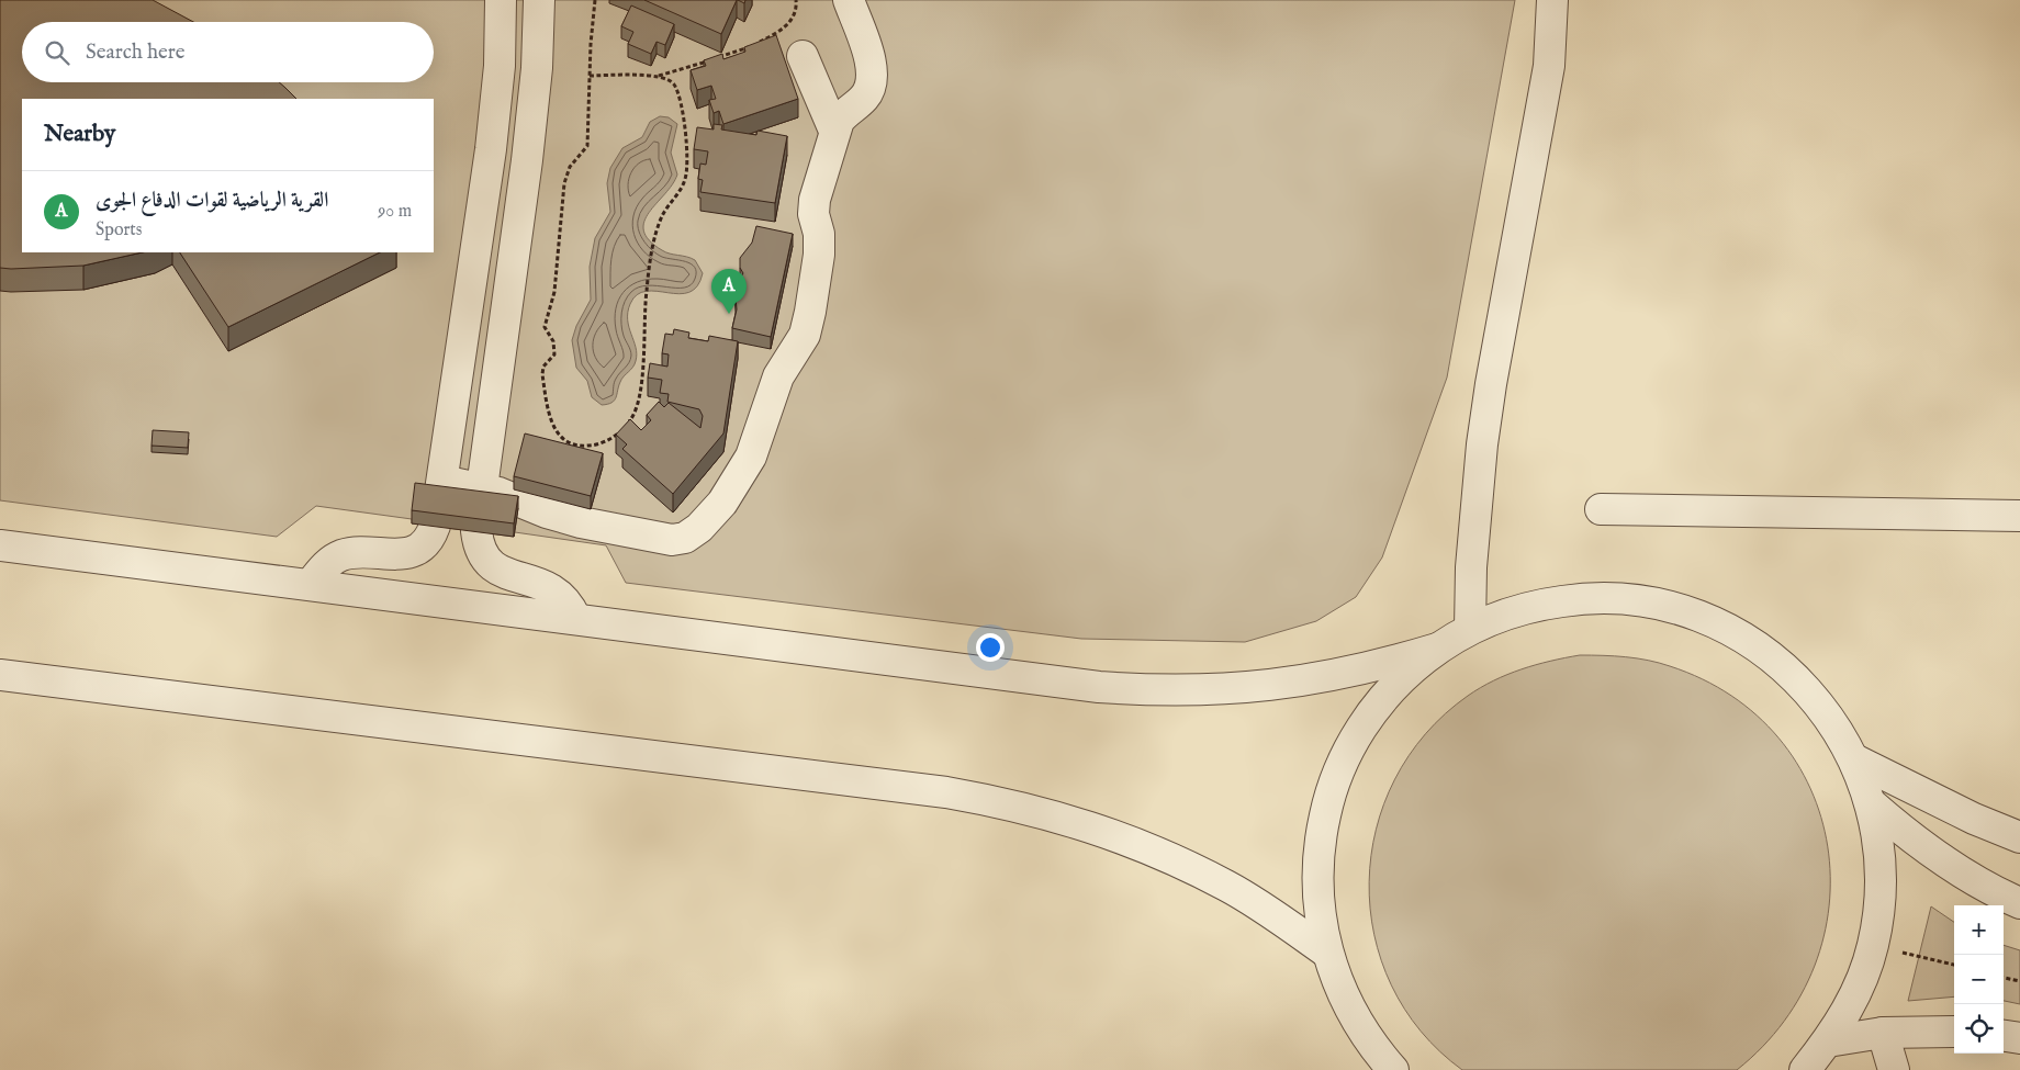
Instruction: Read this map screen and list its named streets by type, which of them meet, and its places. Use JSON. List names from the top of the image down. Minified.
{"page":{"search":"Search here","heading":"Nearby","list":[{"mark":"A","name":"القرية الرياضية لقوات الدفاع الجوى","note":"Sports","value":"90 m"}],"pins":"A","map_buttons":["+","−"]}}
